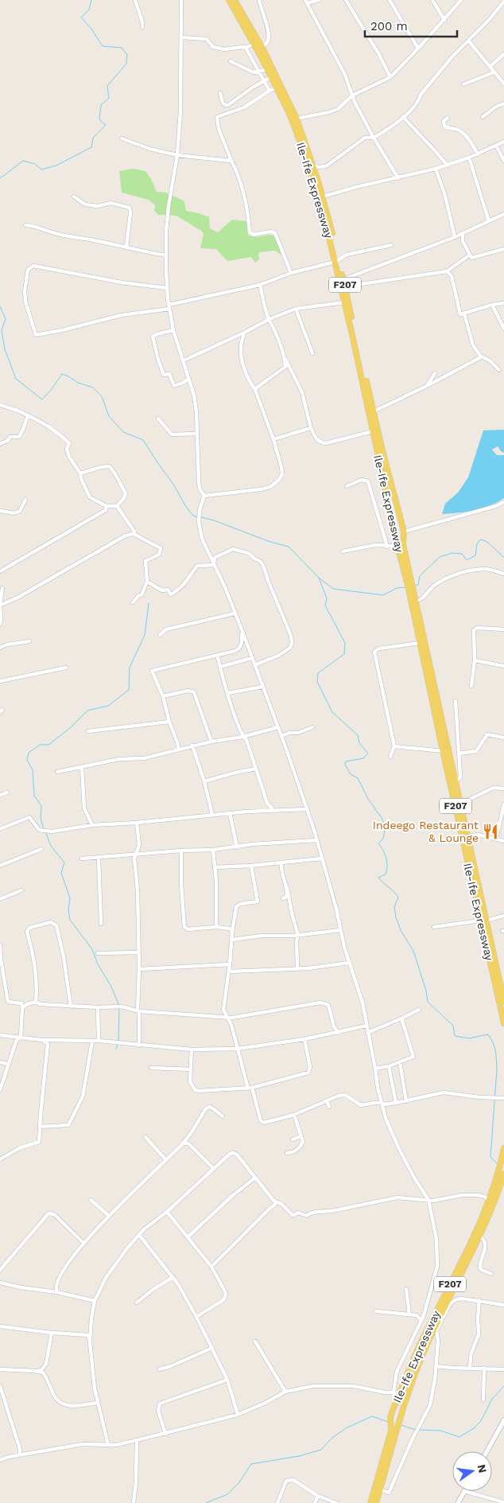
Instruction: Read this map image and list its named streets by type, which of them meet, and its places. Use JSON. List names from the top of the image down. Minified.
{"streets":{"main road":["Ile-Ife Expressway","F207"]},"places":{"restaurant":["Indeego Restaurant & Lounge"]},"scale_bar":"200 m","north":"right"}
